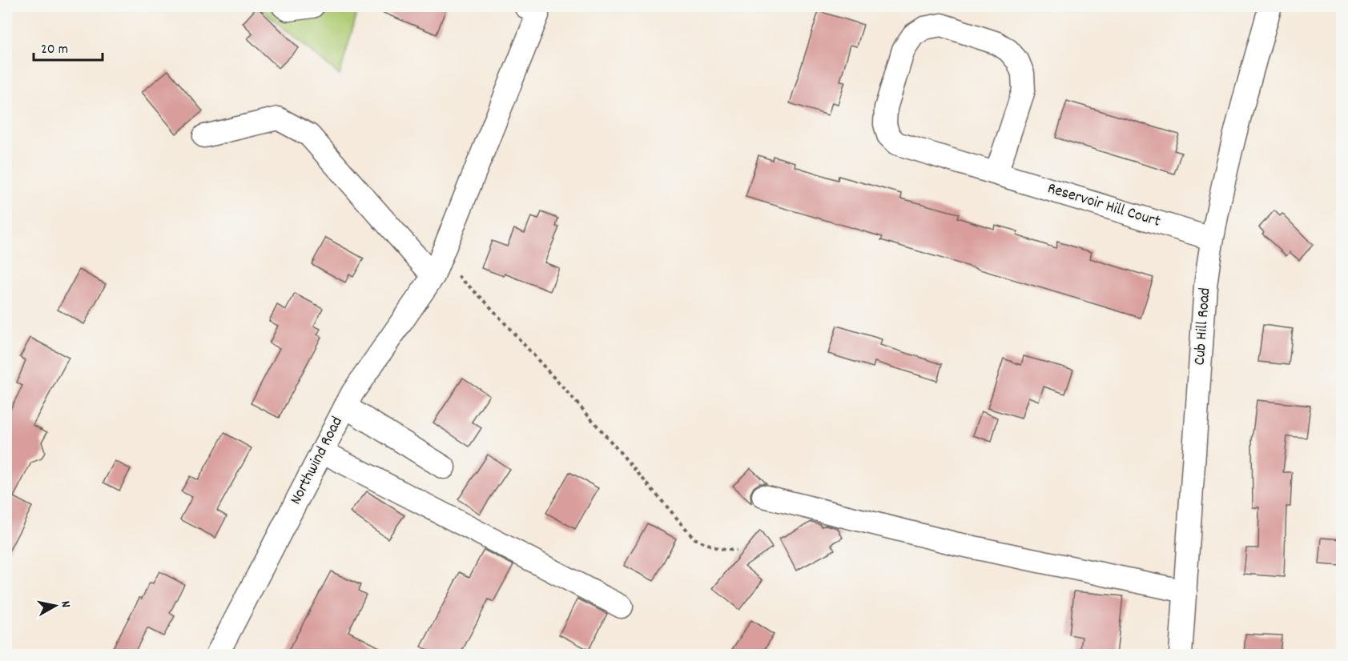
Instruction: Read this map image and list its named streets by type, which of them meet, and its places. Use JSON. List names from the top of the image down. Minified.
{"streets":{"street":["Reservoir Hill Court","Cub Hill Road","Northwind Road"]},"crossings":[["Reservoir Hill Court","Cub Hill Road"]],"scale_bar":"20 m","north":"right"}
